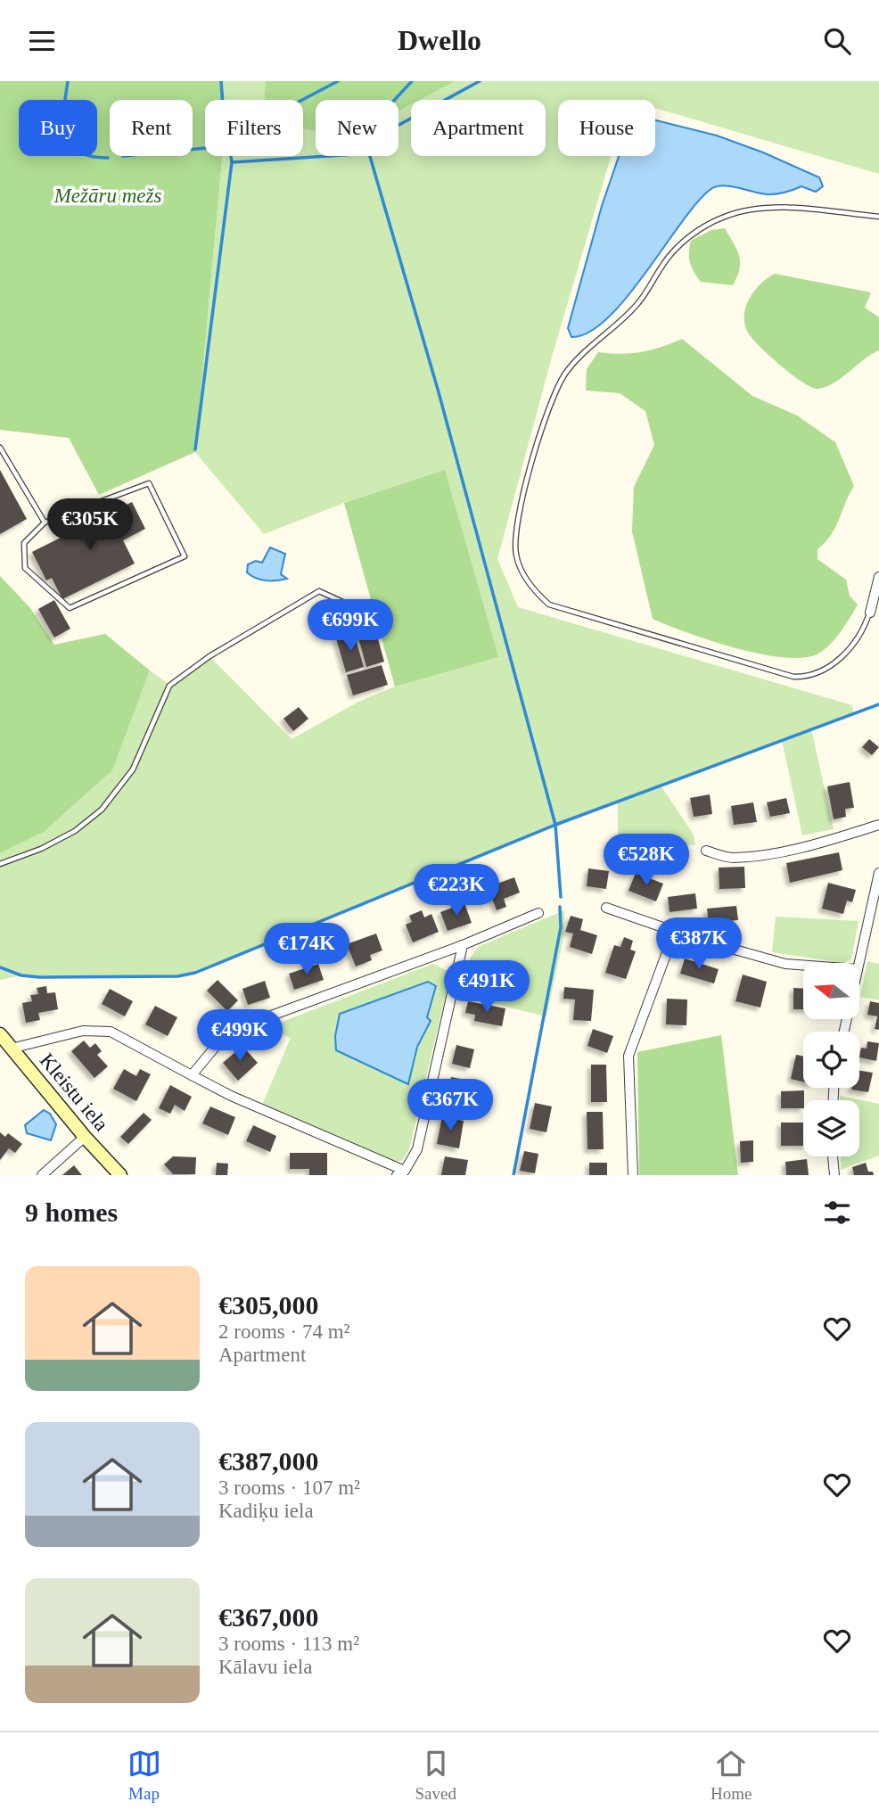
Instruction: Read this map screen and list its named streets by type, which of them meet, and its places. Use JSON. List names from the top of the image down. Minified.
{"streets":{"street":["Kleistu iela"]},"parks":["Mežāru mežs"],"north":"left","page":{"header":"Dwello","chip":["Buy","Rent","Filters","New","Apartment","House"],"price":["€305K","€699K","€528K","€223K","€387K","€174K","€491K","€499K","€367K"],"heading":"9 homes","list":[{"name":"€305,000","note":"2 rooms · 74 m² · Apartment"},{"name":"€387,000","note":"3 rooms · 107 m² · Kadiķu iela"},{"name":"€367,000","note":"3 rooms · 113 m² · Kālavu iela"}],"tabs":["Map","Saved","Home"]}}
